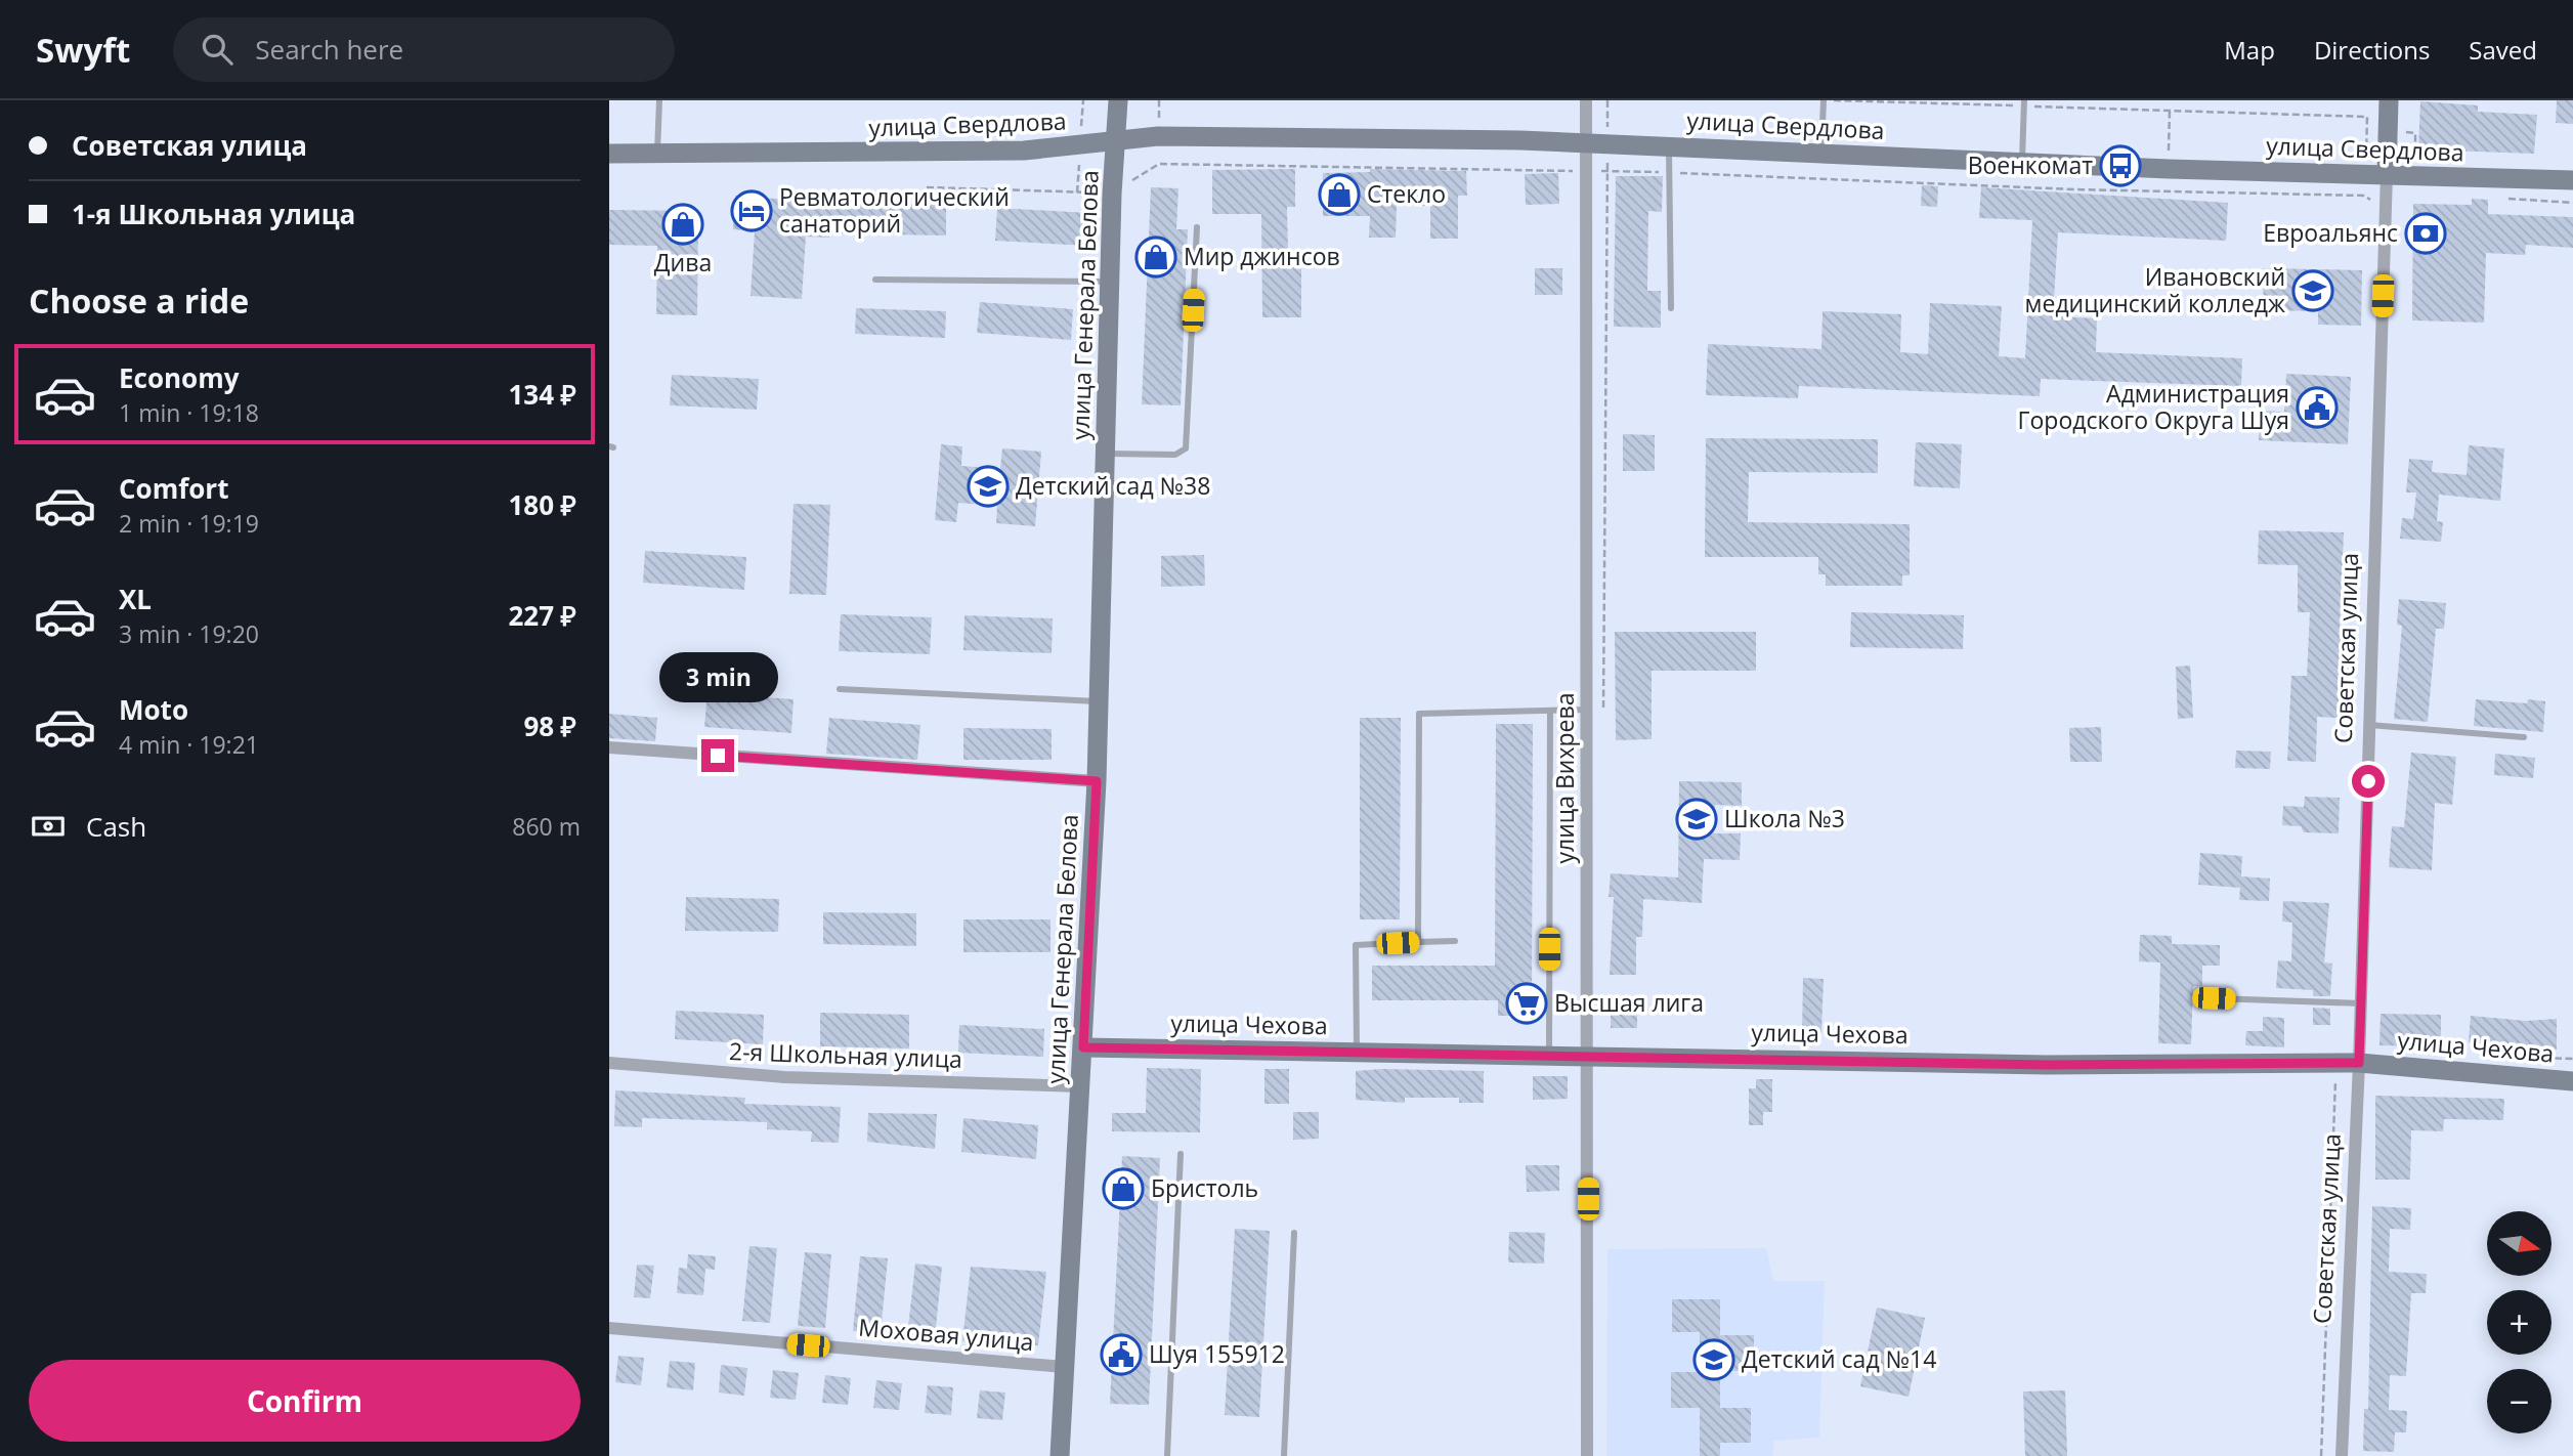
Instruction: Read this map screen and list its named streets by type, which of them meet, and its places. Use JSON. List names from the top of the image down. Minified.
{"streets":{"street":["улица Свердлова","улица Генерала Белова","Советская улица","улица Вихрева","улица Чехова","2-я Школьная улица","Моховая улица"]},"crossings":[["улица Свердлова","улица Генерала Белова"],["улица Свердлова","Советская улица"],["улица Свердлова","улица Вихрева"],["улица Генерала Белова","улица Чехова"],["улица Генерала Белова","2-я Школьная улица"],["улица Генерала Белова","Моховая улица"],["Советская улица","улица Чехова"],["улица Вихрева","улица Чехова"]],"places":{"bus stop":["Военкомат"],"shop":["Стекло","Дива","Мир джинсов","Бристоль"],"hotel":["Ревматологический санаторий"],"bank":["Евроальянс"],"school or university":["Ивановский медицинский колледж","Детский сад №38","Школа №3","Детский сад №14"],"public building":["Администрация Городского Округа Шуя","Шуя 155912"],"supermarket":["Высшая лига"]},"north":"right","page":{"header":"Swyft","search":"Search here","nav":["Map","Directions","Saved"],"banner":["Советская улица","1-я Школьная улица"],"heading":"Choose a ride","list":[{"name":"Economy","note":"1 min · 19:18","value":"134 ₽"},{"name":"Comfort","note":"2 min · 19:19","value":"180 ₽"},{"name":"XL","note":"3 min · 19:20","value":"227 ₽"},{"name":"Moto","note":"4 min · 19:21","value":"98 ₽"}],"bubble":"3 min","pay":["Cash","860 m"],"map_buttons":["+","−"],"buttons":"Confirm"}}
